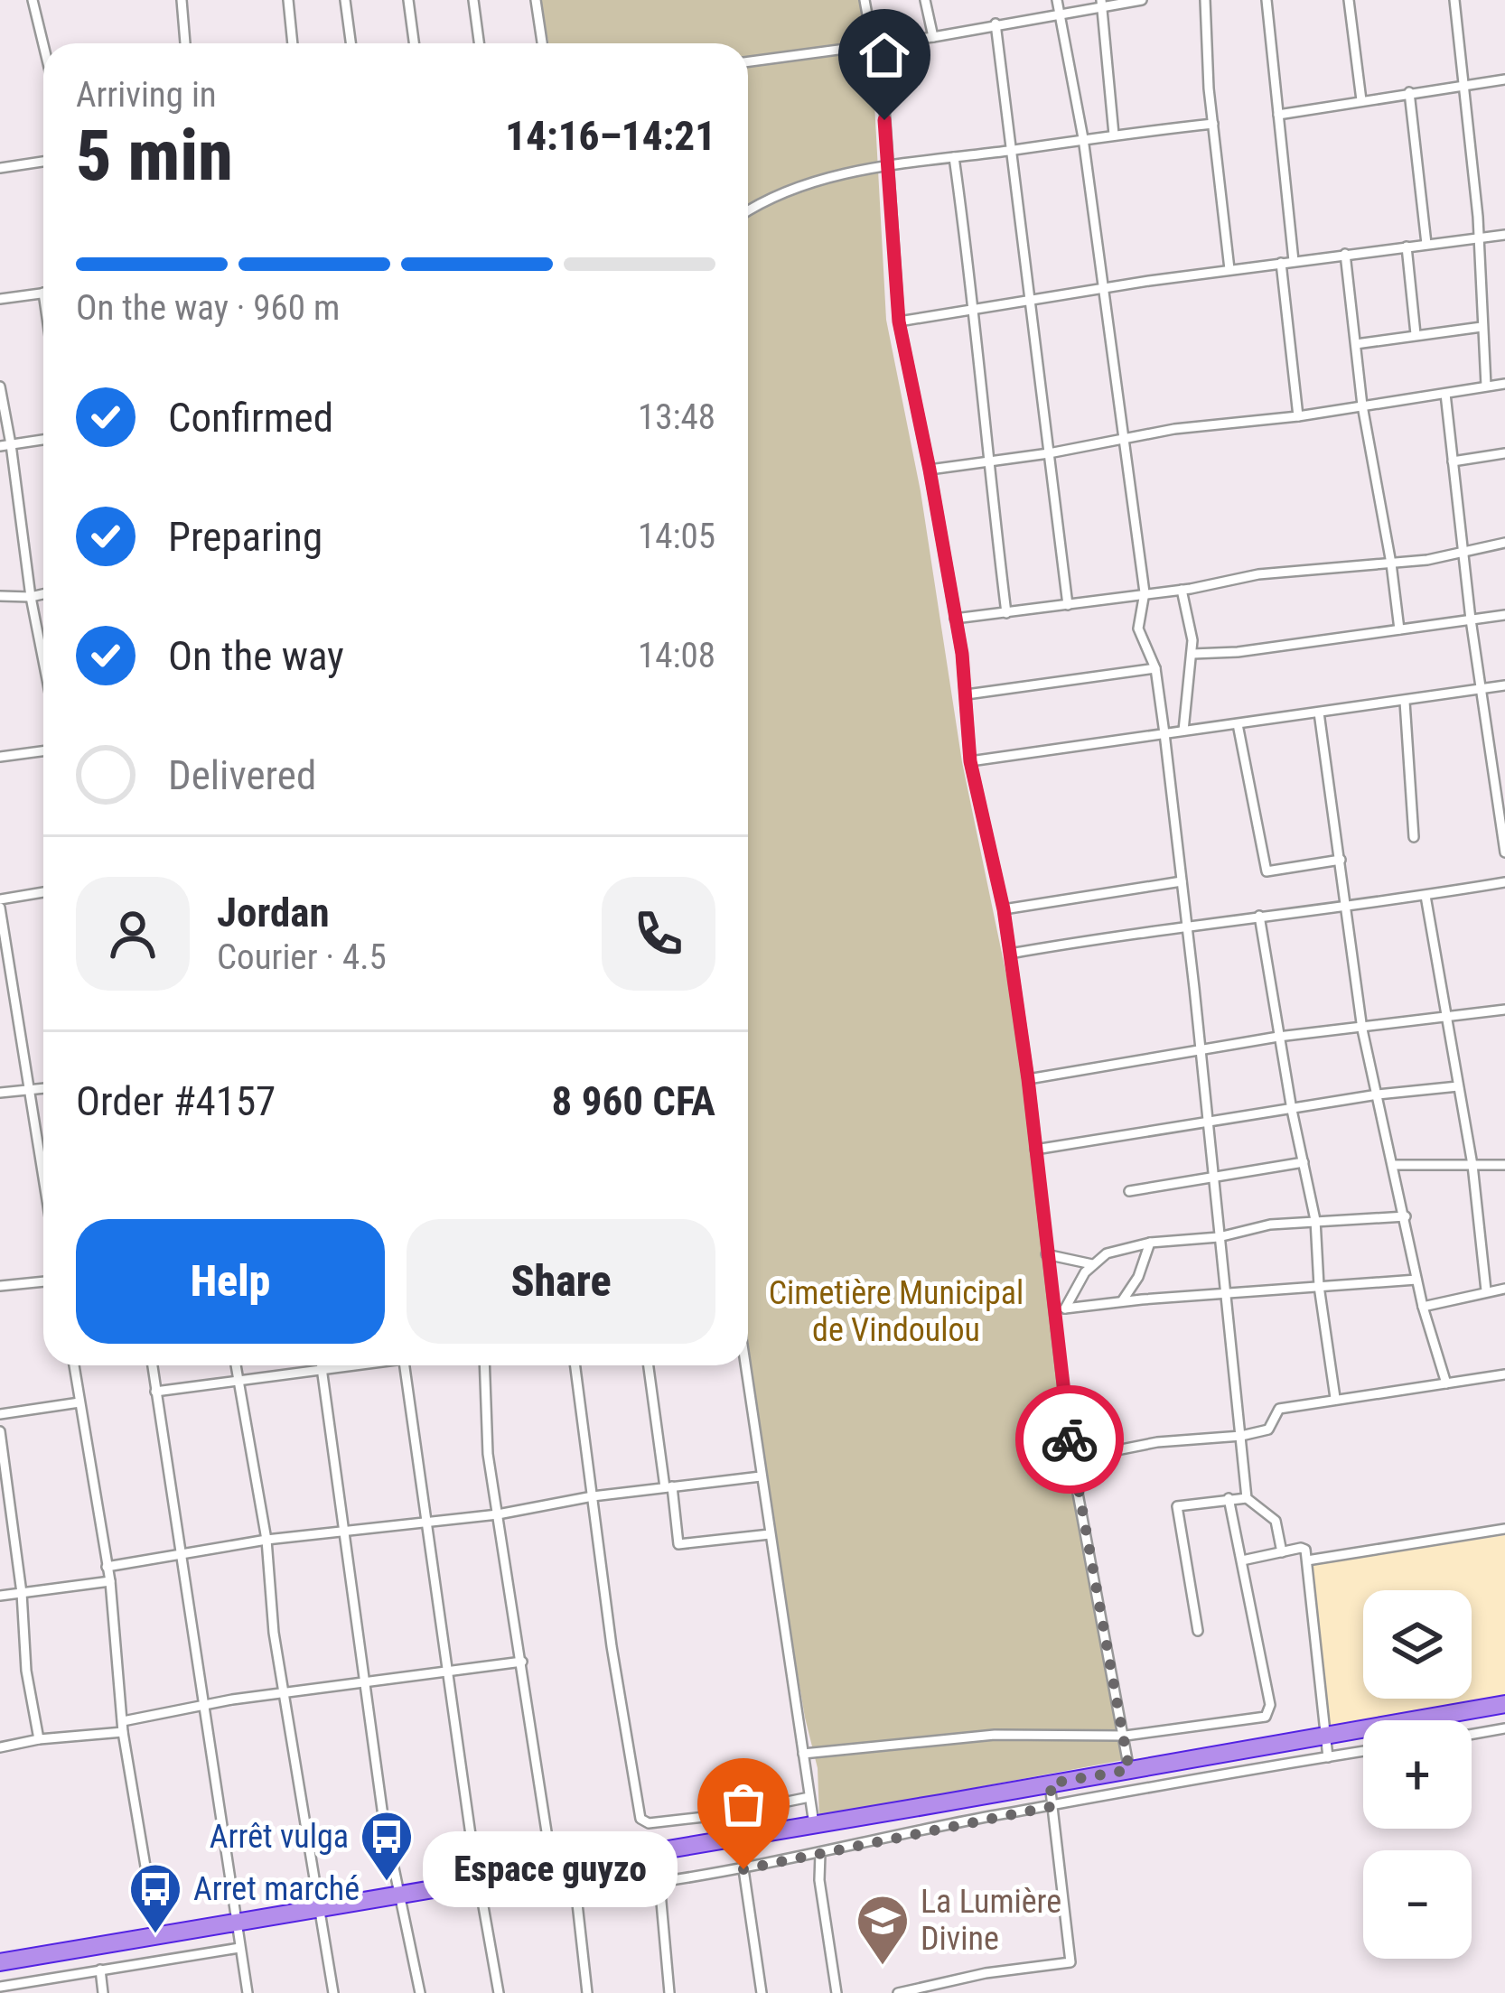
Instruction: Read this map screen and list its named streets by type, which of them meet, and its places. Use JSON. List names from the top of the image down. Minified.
{"parks":["Cimetière Municipal de Vindoulou"],"places":{"other":["Espace guyzo"],"bus stop":["Arrêt vulga","Arret marché"],"school or university":["La Lumière Divine"]},"page":{"heading":["5 min","Arriving in","14:16–14:21"],"panel":["Jordan","Courier · 4.5","Order #4157","8 960 CFA"],"bar":"On the way · 960 m","list":[["Confirmed","13:48"],["Preparing","14:05"],["On the way","14:08"],"Delivered"],"buttons":["Help","Share"],"map_buttons":["+","−"],"bubble":"Espace guyzo"}}
